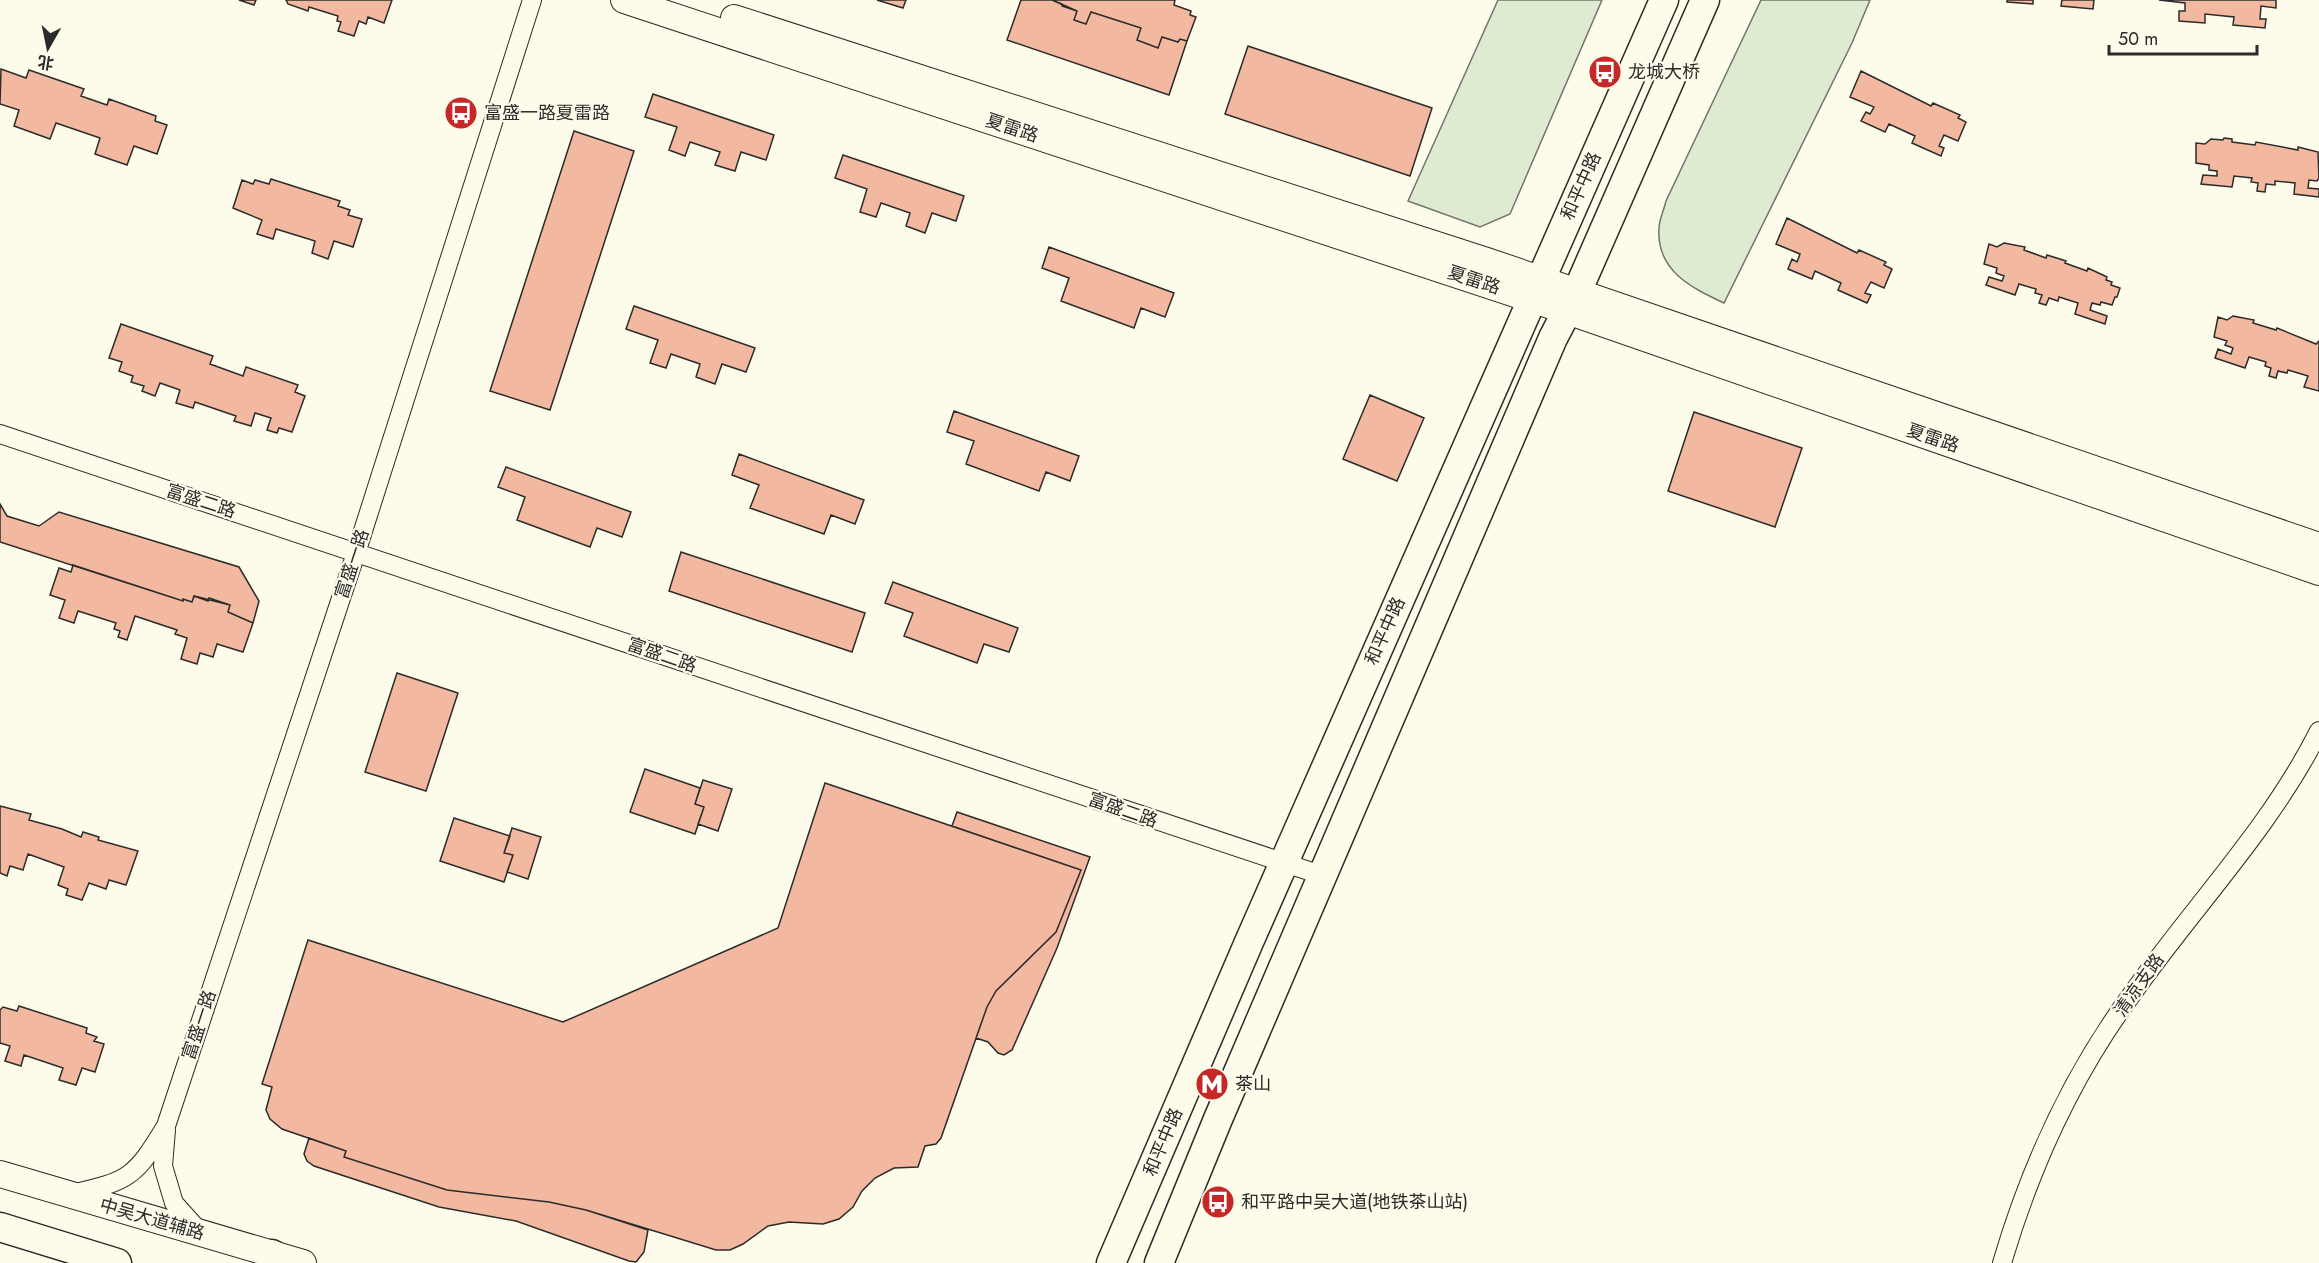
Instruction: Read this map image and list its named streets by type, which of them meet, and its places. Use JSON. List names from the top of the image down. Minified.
{"streets":{"main road":["和平中路"],"street":["夏雷路","富盛二路","富盛一路","清凉支路","中吴大道辅路"]},"crossings":[["夏雷路","和平中路"],["和平中路","富盛二路"],["富盛二路","富盛一路"]],"places":{"bus stop":["龙城大桥","富盛一路夏雷路","和平路中吴大道(地铁茶山站)"],"metro station":["茶山"]},"scale_bar":"50 m","north":"bottom"}
